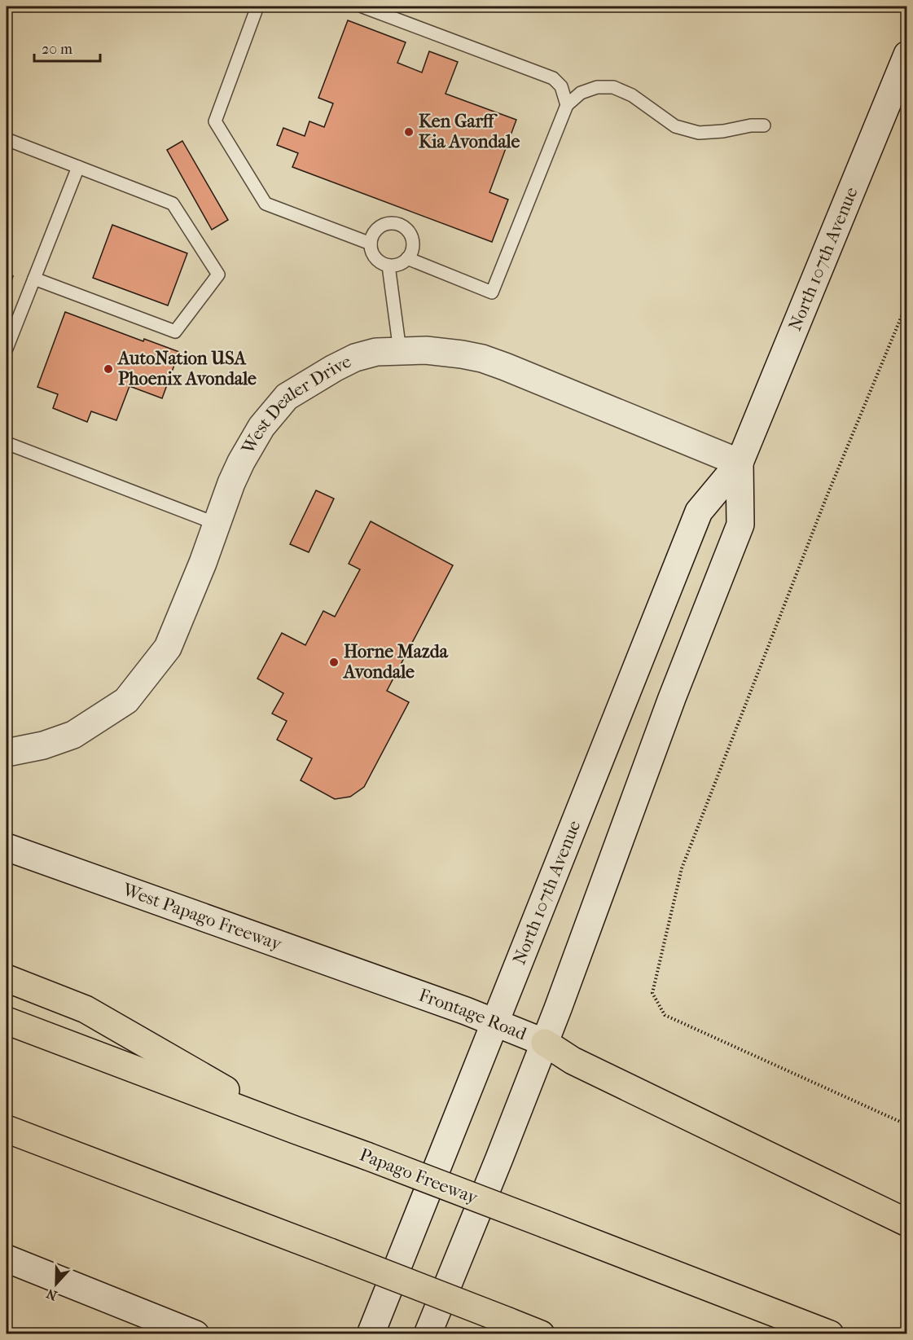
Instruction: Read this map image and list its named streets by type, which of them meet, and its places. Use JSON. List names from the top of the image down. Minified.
{"streets":{"highway":["Papago Freeway"],"main road":["North 107th Avenue","West Dealer Drive","West Papago Freeway","Frontage Road"]},"crossings":[["North 107th Avenue","West Dealer Drive"],["North 107th Avenue","Frontage Road"],["West Papago Freeway","Frontage Road"]],"places":["Ken Garff Kia Avondale","AutoNation USA Phoenix Avondale","Horne Mazda Avondale"],"scale_bar":"20 m","north":"bottom"}
